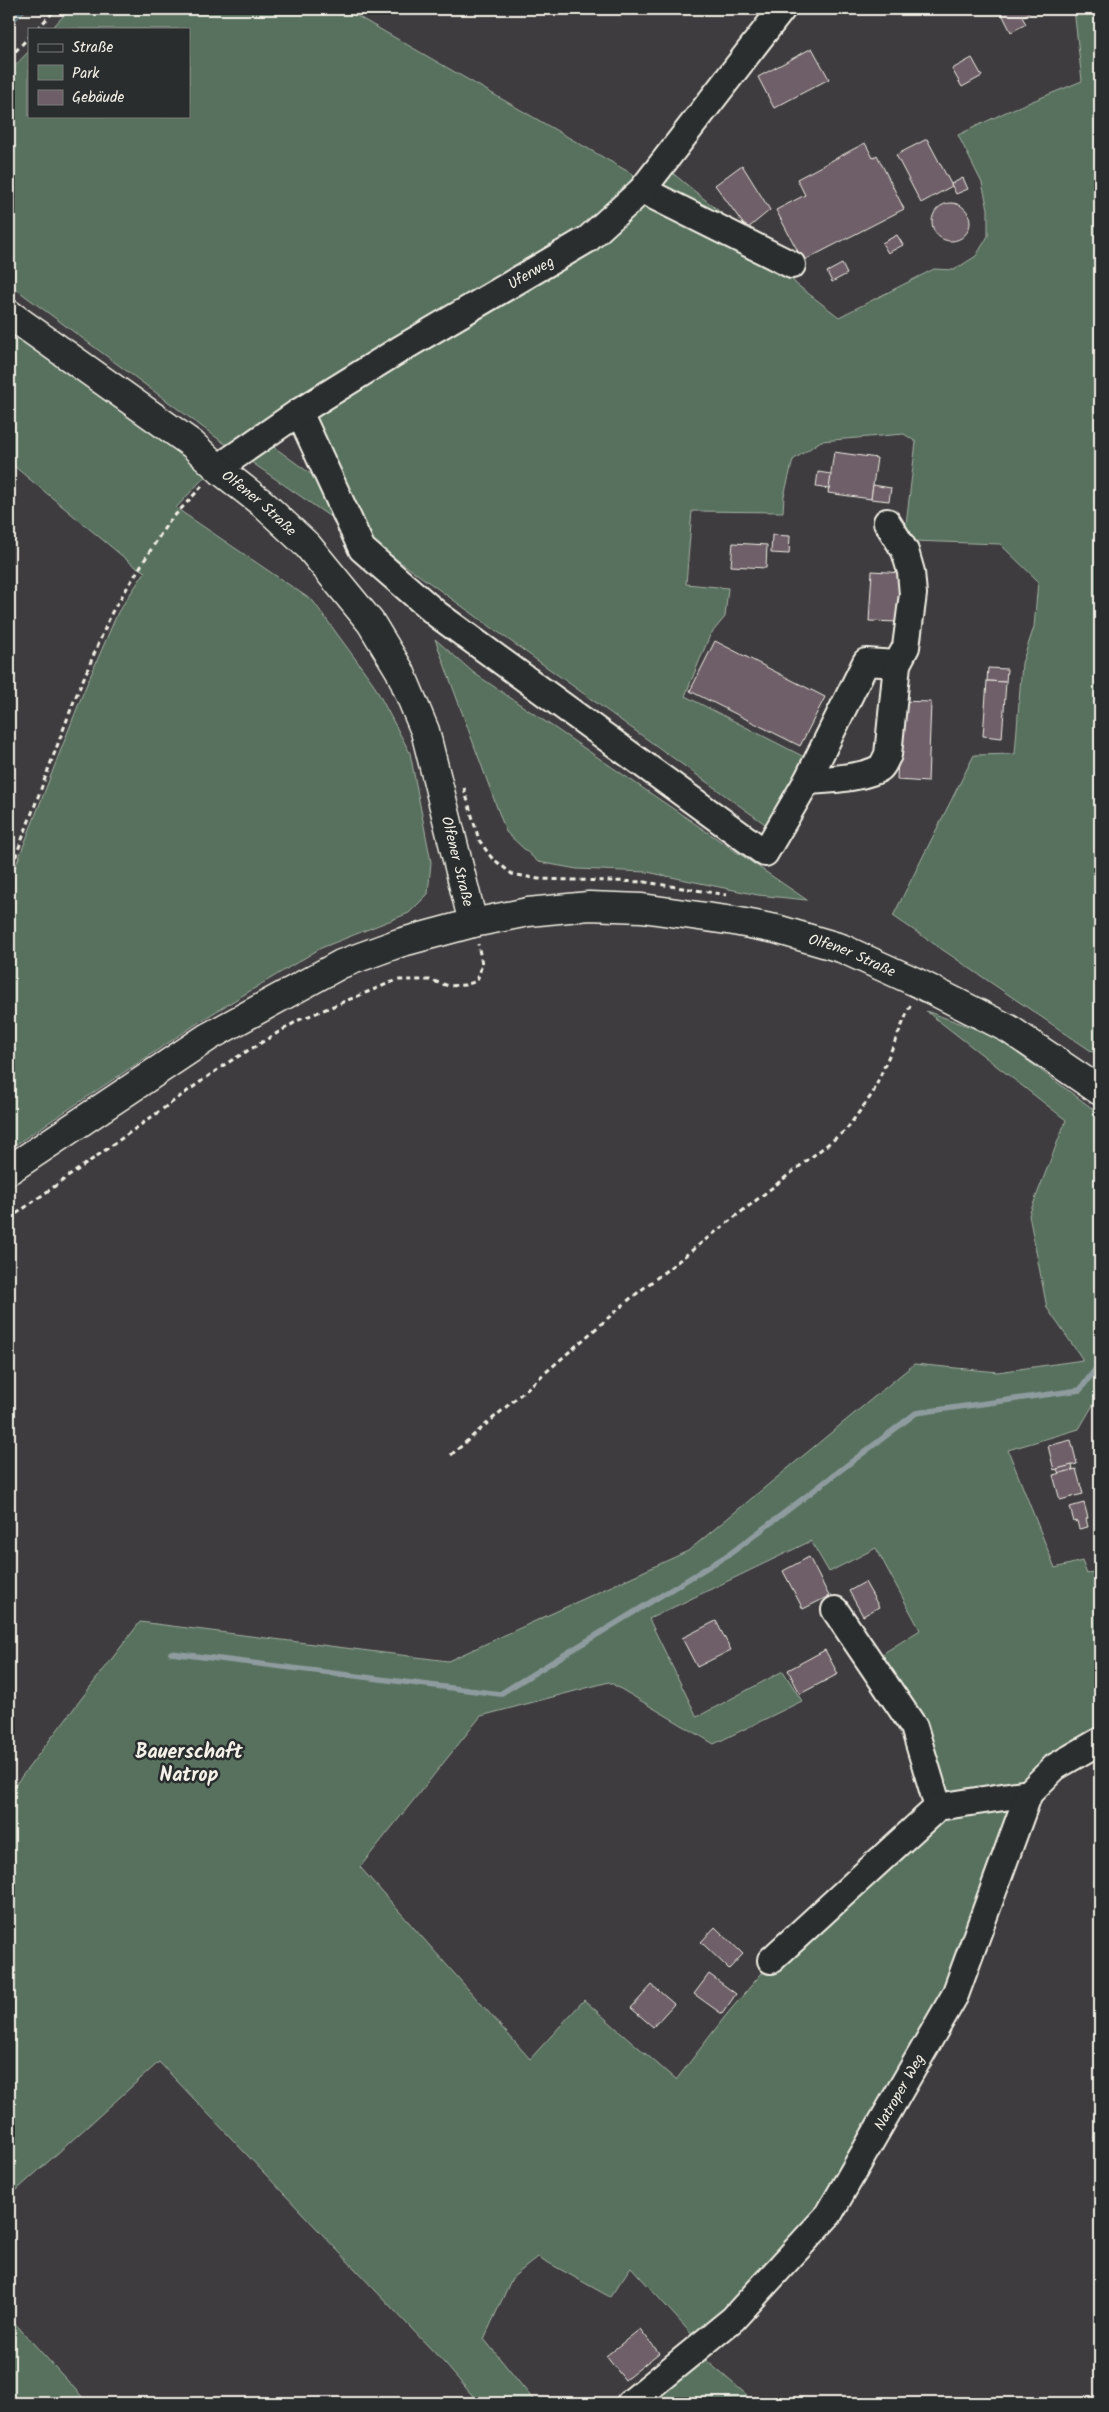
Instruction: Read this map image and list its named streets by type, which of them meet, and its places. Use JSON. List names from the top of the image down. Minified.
{"streets":{"main road":["Olfener Straße"],"street":["Uferweg","Natroper Weg"]},"crossings":[["Uferweg","Olfener Straße"]],"districts":["Bauerschaft Natrop"],"legend":["Straße","Park","Gebäude"]}
